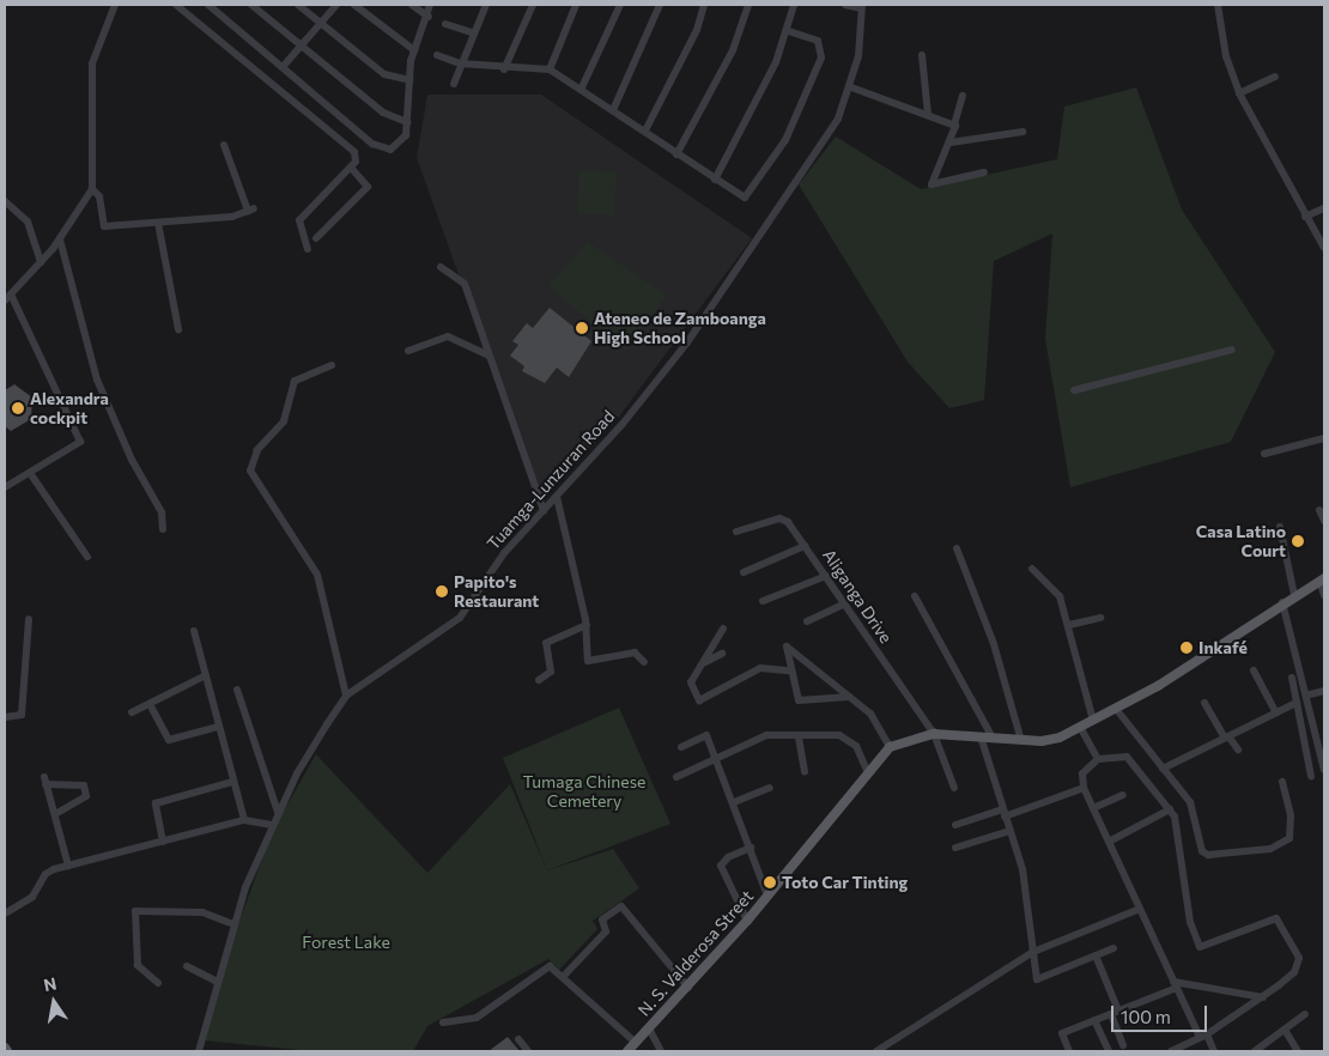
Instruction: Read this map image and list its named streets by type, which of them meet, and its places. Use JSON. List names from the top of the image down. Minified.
{"streets":{"main road":["N. S. Valderosa Street"],"street":["Tuamga-Lunzuran Road","Aliganga Drive"]},"crossings":[["Aliganga Drive","N. S. Valderosa Street"]],"parks":["Tumaga Chinese Cemetery","Forest Lake"],"places":["Ateneo de Zamboanga High School","Alexandra cockpit","Casa Latino Court","Papito's Restaurant","Inkafé","Toto Car Tinting"],"scale_bar":"100 m","north":"top"}
